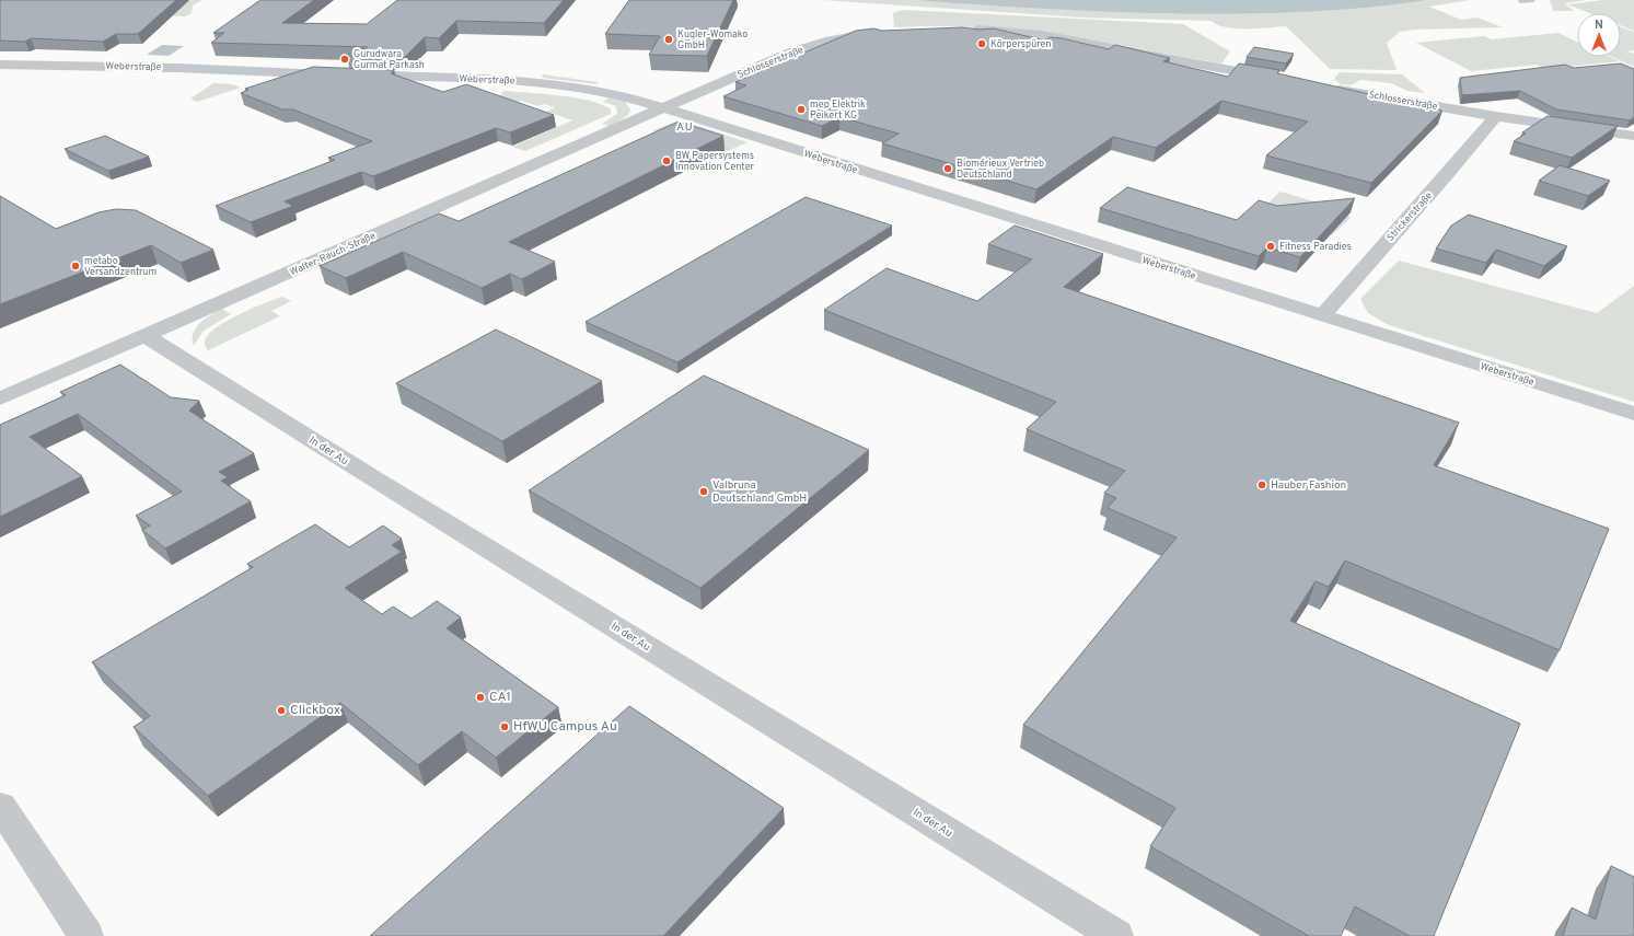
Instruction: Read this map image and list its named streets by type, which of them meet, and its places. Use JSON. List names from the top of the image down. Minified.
{"streets":{"street":["Schlosserstraße","Weberstraße","Strickerstraße","Walter-Rauch-Straße","In der Au"]},"crossings":[["Schlosserstraße","Weberstraße"],["Schlosserstraße","Strickerstraße"],["Schlosserstraße","Walter-Rauch-Straße"],["Weberstraße","Strickerstraße"],["Weberstraße","Walter-Rauch-Straße"],["Walter-Rauch-Straße","In der Au"]],"districts":["AU"],"places":["Kugler-Womako GmbH","Körperspüren","Gurudwara Gurmat Parkash","mep Elektrik Peikert KG","BW Papersystems Innovation Center","Biomérieux Vertrieb Deutschland","Fitness Paradies","metabo Versandzentrum","Hauber Fashion","Valbruna Deutschland GmbH","CA1","Clickbox","HfWU Campus Au"],"north":"top"}
